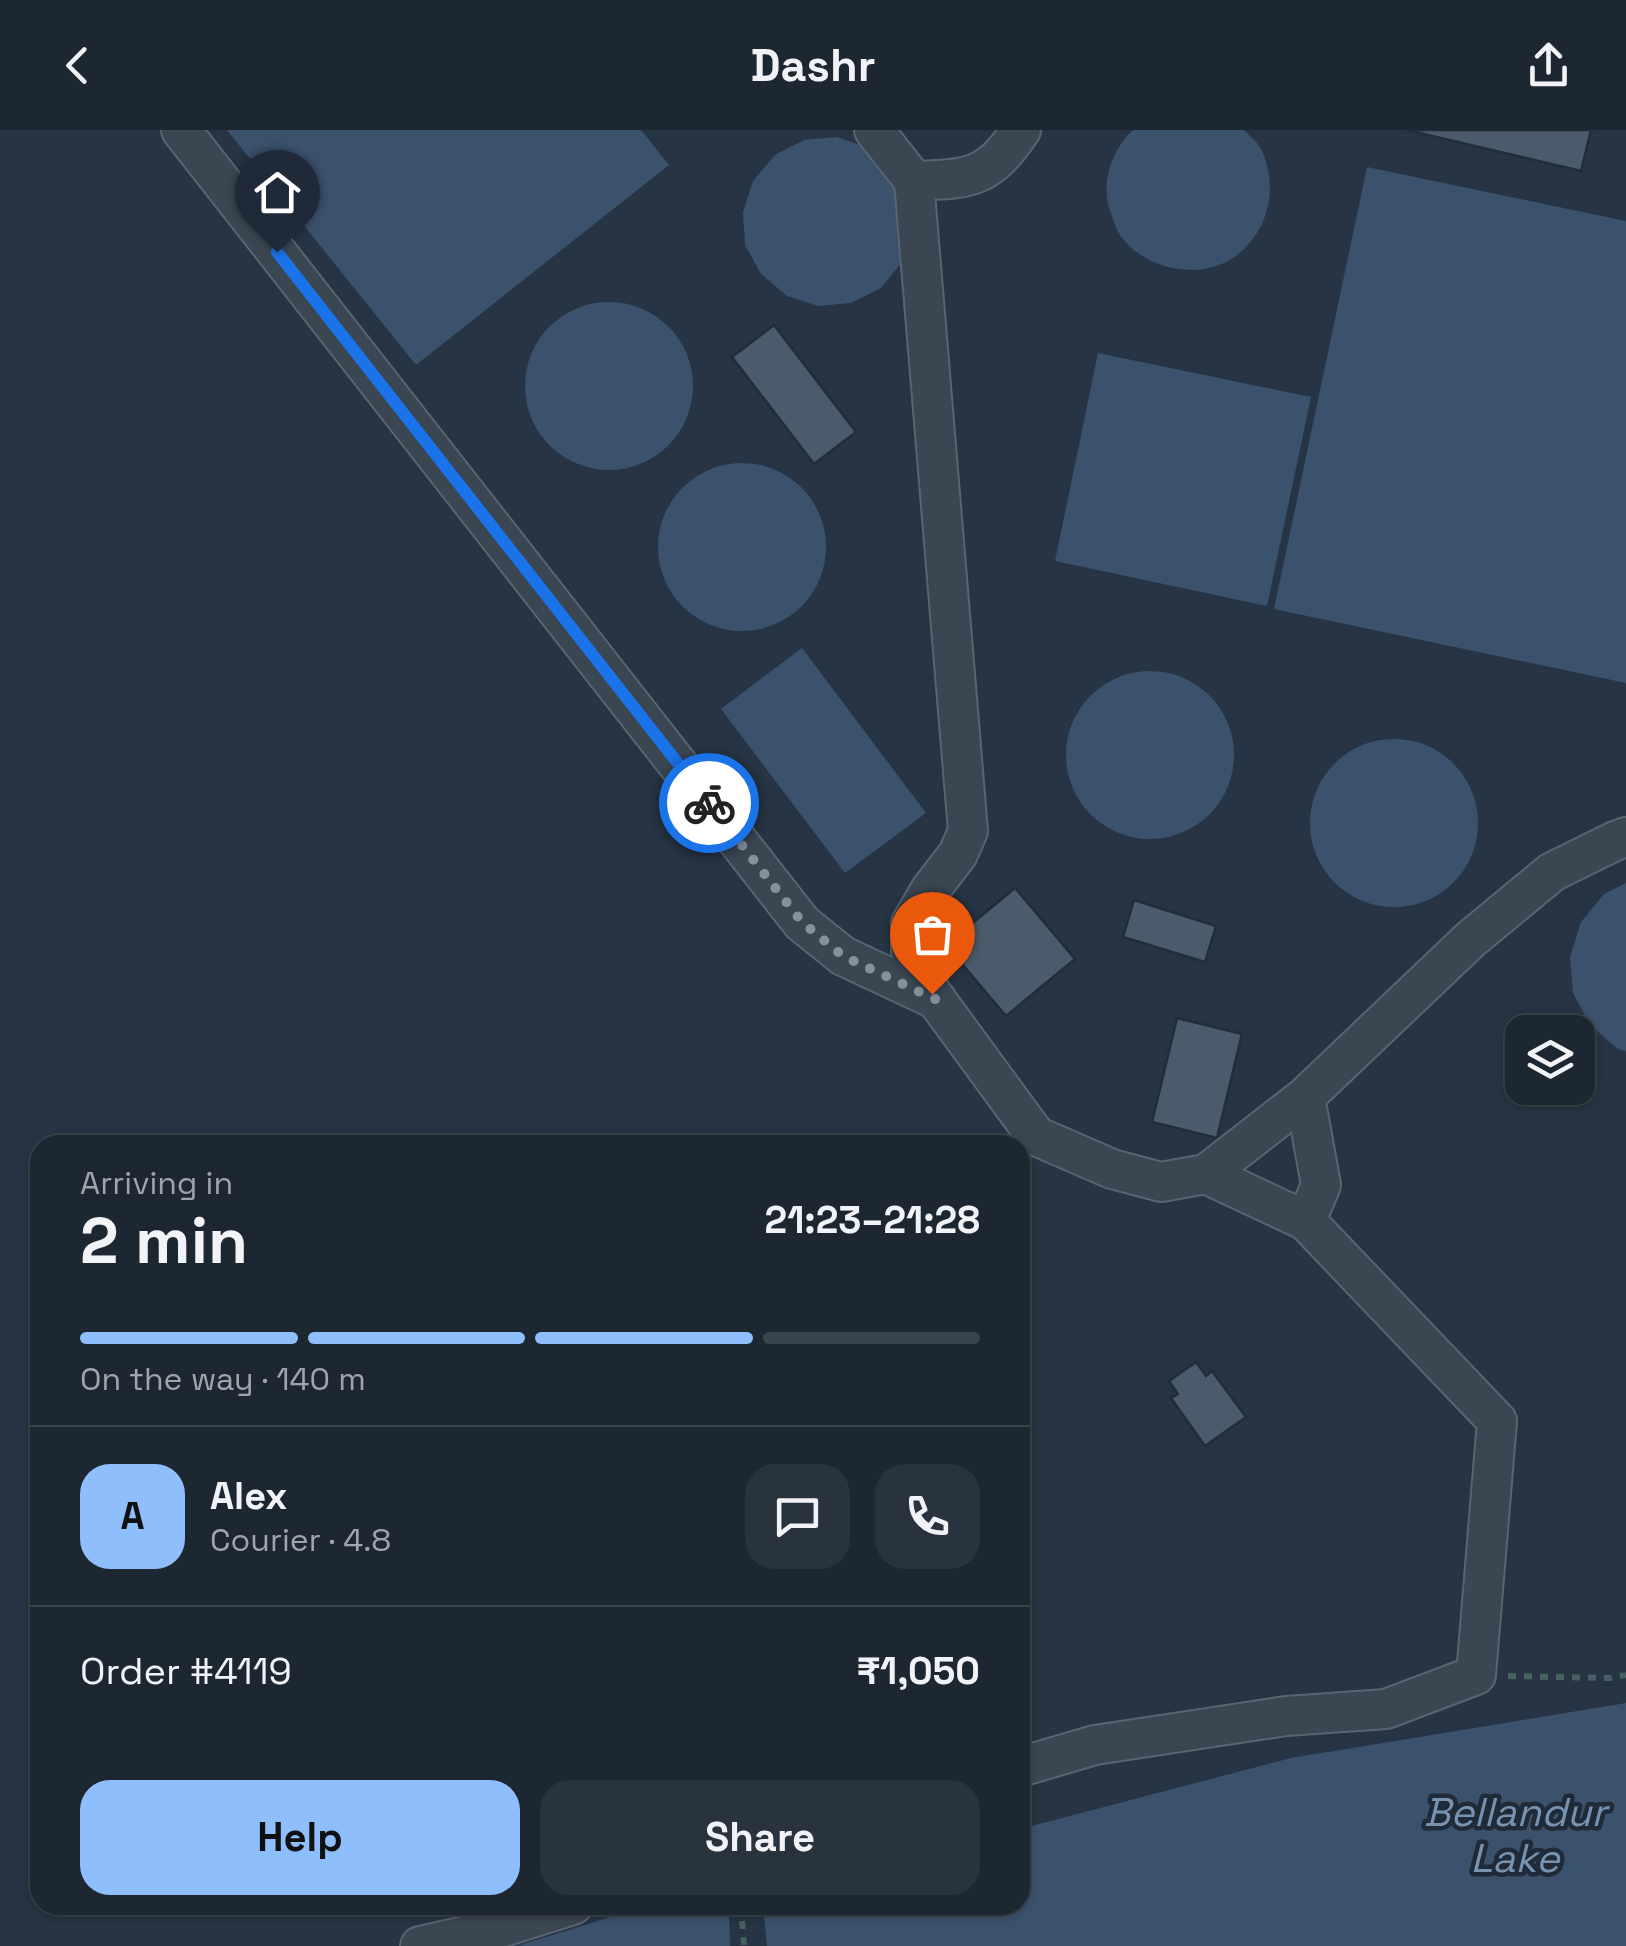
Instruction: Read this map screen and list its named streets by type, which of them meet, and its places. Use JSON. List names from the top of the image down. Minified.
{"water":["Bellandur Lake"],"page":{"header":"Dashr","heading":["2 min","Arriving in","21:23–21:28"],"panel":["Alex","Courier · 4.8","Order #4119","₹1,050"],"bar":"On the way · 140 m","round":"A","buttons":["Help","Share"]}}
